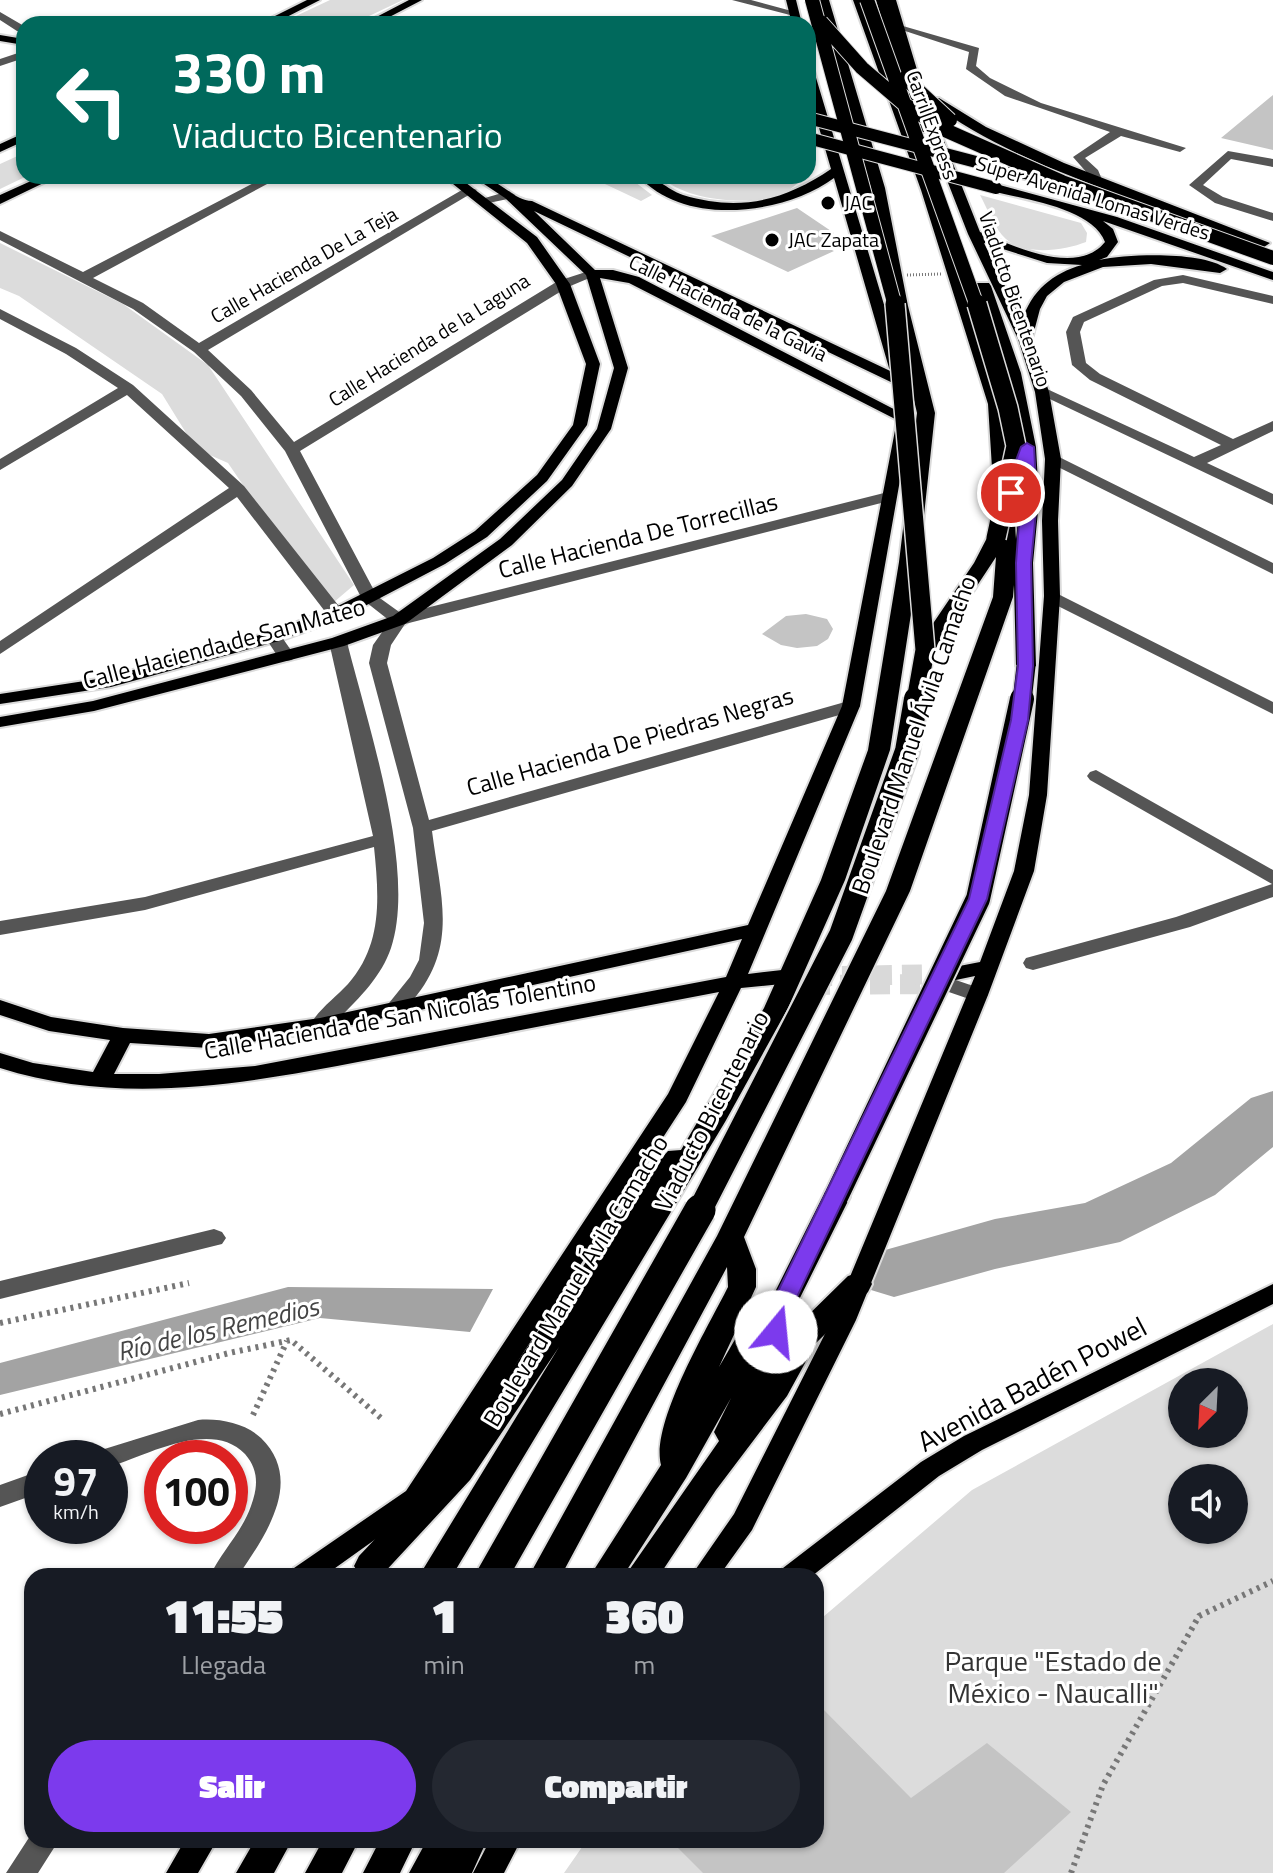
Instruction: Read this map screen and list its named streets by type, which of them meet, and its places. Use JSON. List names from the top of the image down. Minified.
{"streets":{"highway":["Carril Express","Viaducto Bicentenario","Boulevard Manuel Ávila Camacho"],"main road":["Súper Avenida Lomas Verdes","Calle Hacienda de la Gavia","Calle Hacienda de San Mateo","Calle Hacienda de San Nicolás Tolentino","Avenida Badén Powel"],"street":["Calle Hacienda De La Teja","Calle Hacienda de la Laguna","Calle Hacienda De Torrecillas","Calle Hacienda De Piedras Negras"]},"crossings":[["Carril Express","Viaducto Bicentenario"],["Viaducto Bicentenario","Boulevard Manuel Ávila Camacho"],["Calle Hacienda de la Gavia","Calle Hacienda de la Laguna"],["Calle Hacienda de la Gavia","Calle Hacienda de San Mateo"],["Calle Hacienda de la Gavia","Boulevard Manuel Ávila Camacho"],["Calle Hacienda de la Laguna","Calle Hacienda de San Mateo"],["Calle Hacienda De Torrecillas","Calle Hacienda de San Mateo"],["Calle Hacienda De Torrecillas","Boulevard Manuel Ávila Camacho"],["Boulevard Manuel Ávila Camacho","Calle Hacienda De Piedras Negras"],["Boulevard Manuel Ávila Camacho","Calle Hacienda de San Nicolás Tolentino"]],"water":["Río de los Remedios"],"parks":["Parque \"Estado de México - Naucalli\""],"places":["JAC","JAC Zapata"],"north":"bottom left","page":{"turn":["330 m","Viaducto Bicentenario"],"speed":"97 km/h","limit":"100","eta":["11:55","Llegada","1","min","360","m"],"buttons":["Salir","Compartir"]}}
